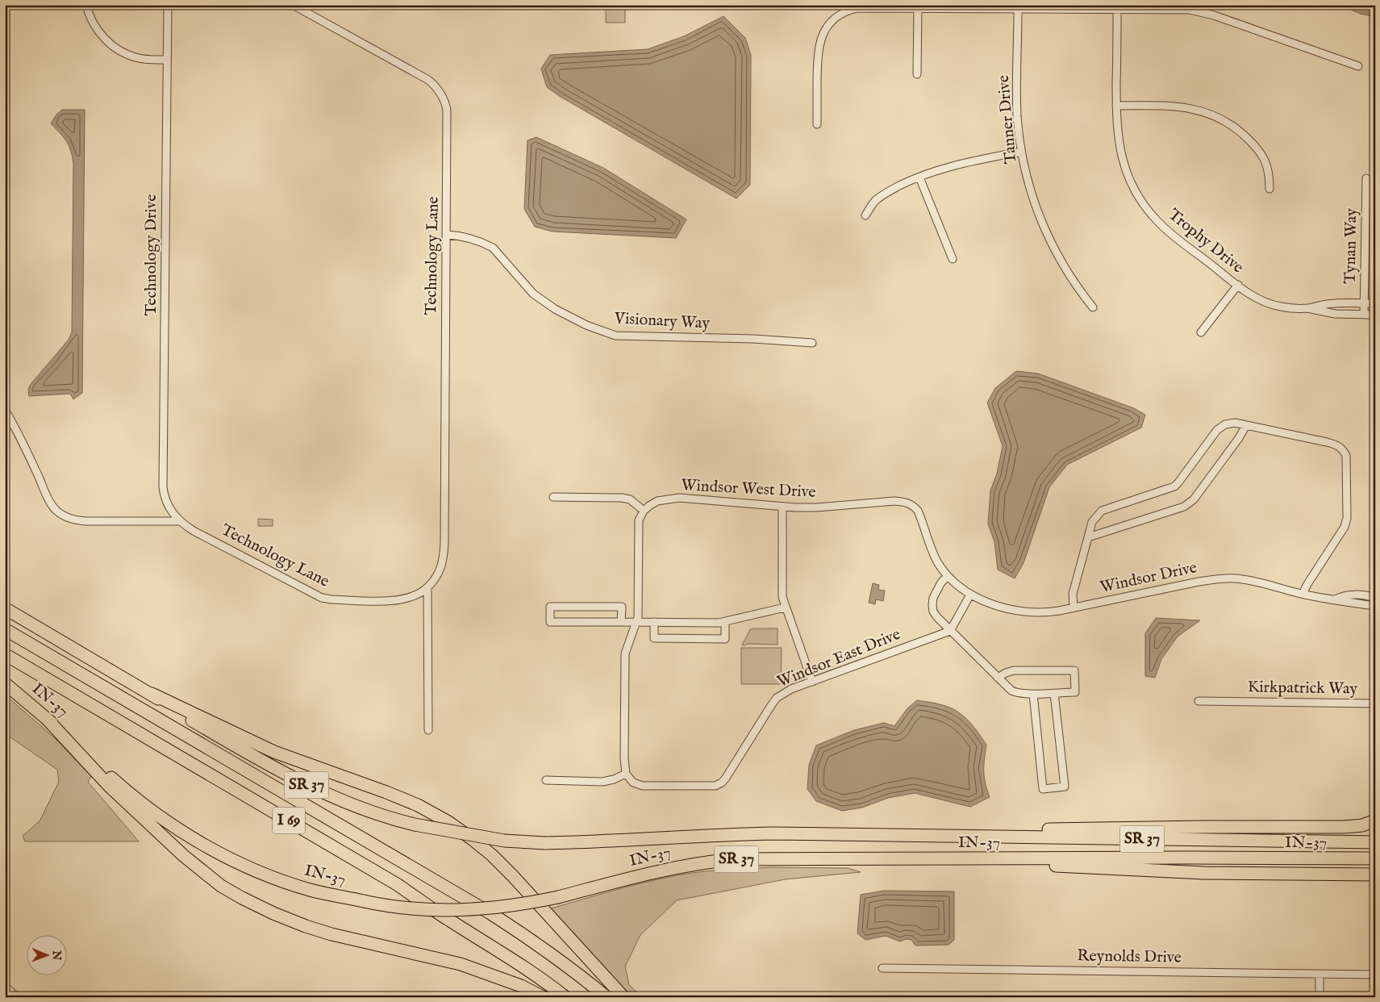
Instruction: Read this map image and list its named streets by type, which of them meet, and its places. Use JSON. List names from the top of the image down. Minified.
{"streets":{"highway":["IN-37","SR 37","I 69"],"street":["Tanner Drive","Trophy Drive","Tynan Way","Technology Drive","Technology Lane","Visionary Way","Windsor West Drive","Windsor Drive","Windsor East Drive","Kirkpatrick Way","Reynolds Drive"]},"crossings":[["Trophy Drive","Tynan Way"],["Technology Drive","Technology Lane"],["Technology Lane","Visionary Way"],["Windsor West Drive","Windsor Drive"]],"north":"right"}
